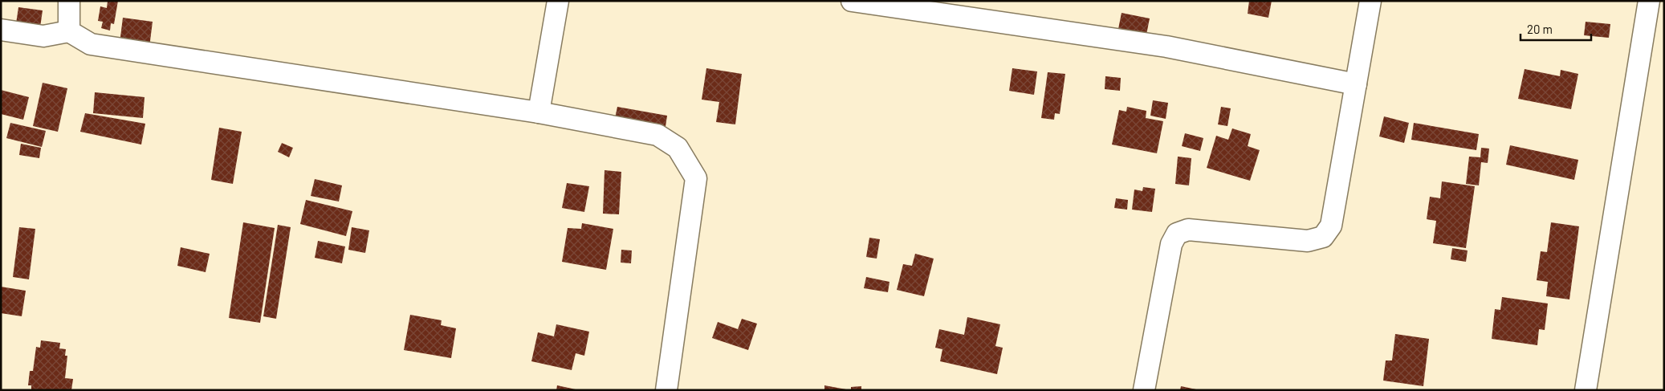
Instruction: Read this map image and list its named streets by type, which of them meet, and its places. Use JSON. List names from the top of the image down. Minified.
{"scale_bar":"20 m"}
